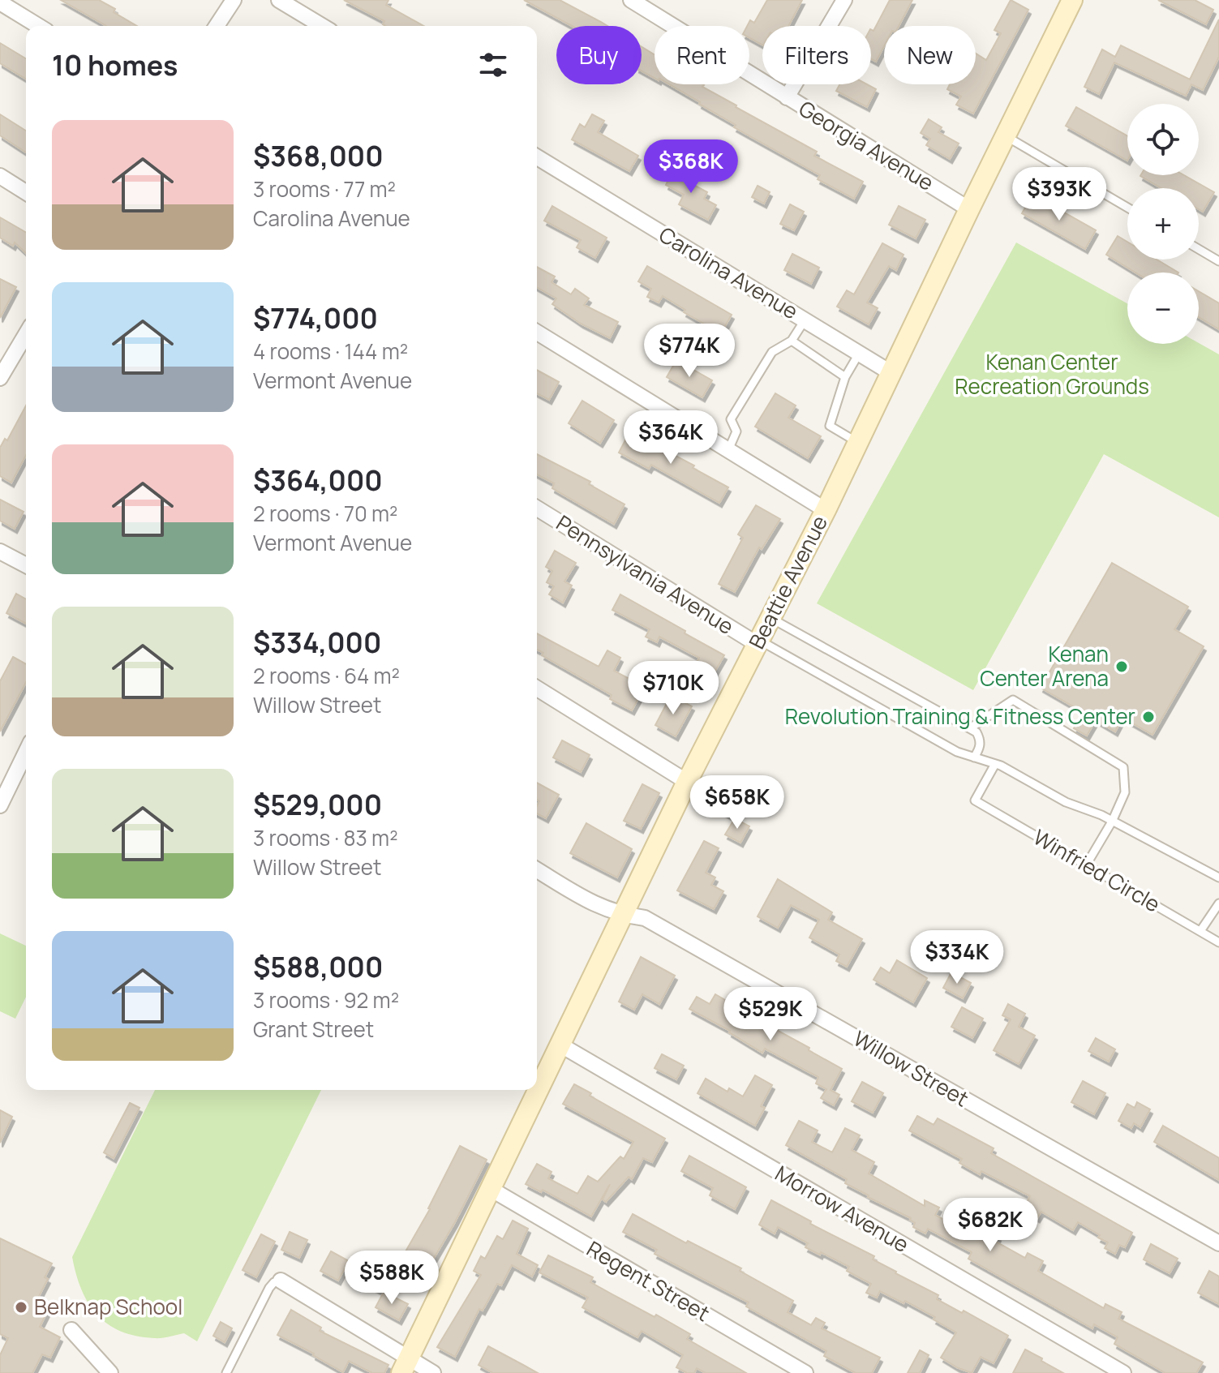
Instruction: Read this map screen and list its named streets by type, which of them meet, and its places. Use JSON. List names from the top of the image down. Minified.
{"streets":{"street":["Georgia Avenue","Carolina Avenue","Pennsylvania Avenue","Beattie Avenue","Willow Street","Morrow Avenue","Regent Street"],"lane":["Winfried Circle"]},"crossings":[["Georgia Avenue","Beattie Avenue"],["Carolina Avenue","Beattie Avenue"],["Pennsylvania Avenue","Beattie Avenue"],["Beattie Avenue","Willow Street"],["Beattie Avenue","Morrow Avenue"],["Beattie Avenue","Regent Street"]],"parks":["Kenan Center Recreation Grounds"],"places":["Kenan Center Arena","Revolution Training & Fitness Center","Belknap School"],"page":{"chip":["Buy","Rent","Filters","New"],"heading":"10 homes","map_buttons":["+","−"],"list":[{"name":"$368,000","note":"3 rooms · 77 m² · Carolina Avenue"},{"name":"$774,000","note":"4 rooms · 144 m² · Vermont Avenue"},{"name":"$364,000","note":"2 rooms · 70 m² · Vermont Avenue"},{"name":"$334,000","note":"2 rooms · 64 m² · Willow Street"},{"name":"$529,000","note":"3 rooms · 83 m² · Willow Street"},{"name":"$588,000","note":"3 rooms · 92 m² · Grant Street"}],"price":["$368K","$393K","$774K","$364K","$710K","$658K","$334K","$529K","$682K","$588K"]}}
